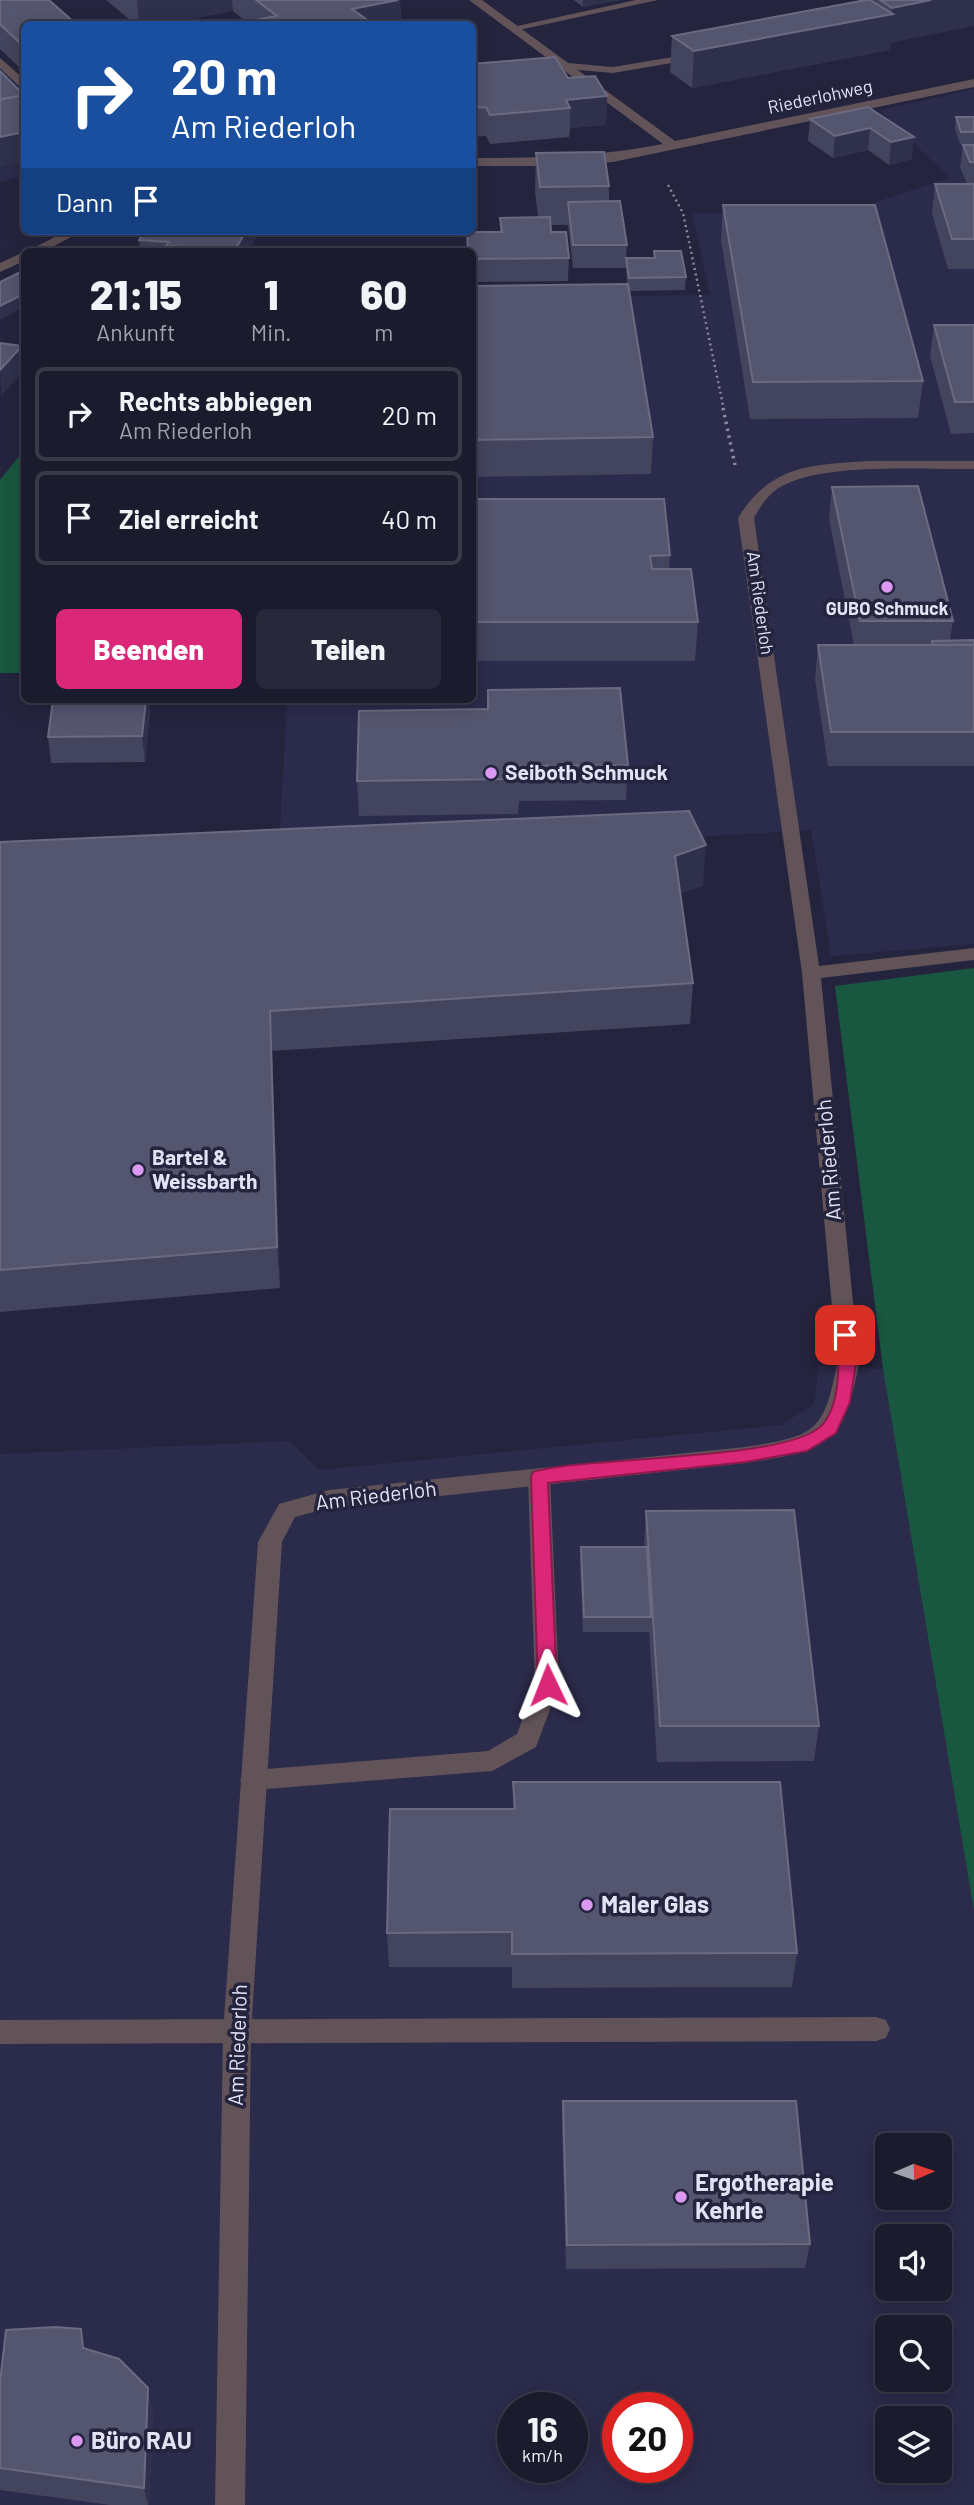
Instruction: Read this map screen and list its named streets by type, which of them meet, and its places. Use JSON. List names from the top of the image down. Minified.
{"streets":{"street":["Riederlohweg","Am Riederloh"]},"places":["GUBO Schmuck","Seiboth Schmuck","Bartel & Weissbarth","Maler Glas","Ergotherapie Kehrle","Büro RAU"],"north":"right","page":{"turn":["20 m","Am Riederloh"],"then":"Dann","eta":["21:15","Ankunft","1","Min.","60","m"],"list":[{"name":"Rechts abbiegen","note":"Am Riederloh","value":"20 m"},{"name":"Ziel erreicht","value":"40 m"}],"buttons":["Beenden","Teilen"],"speed":"16 km/h","limit":"20"}}
